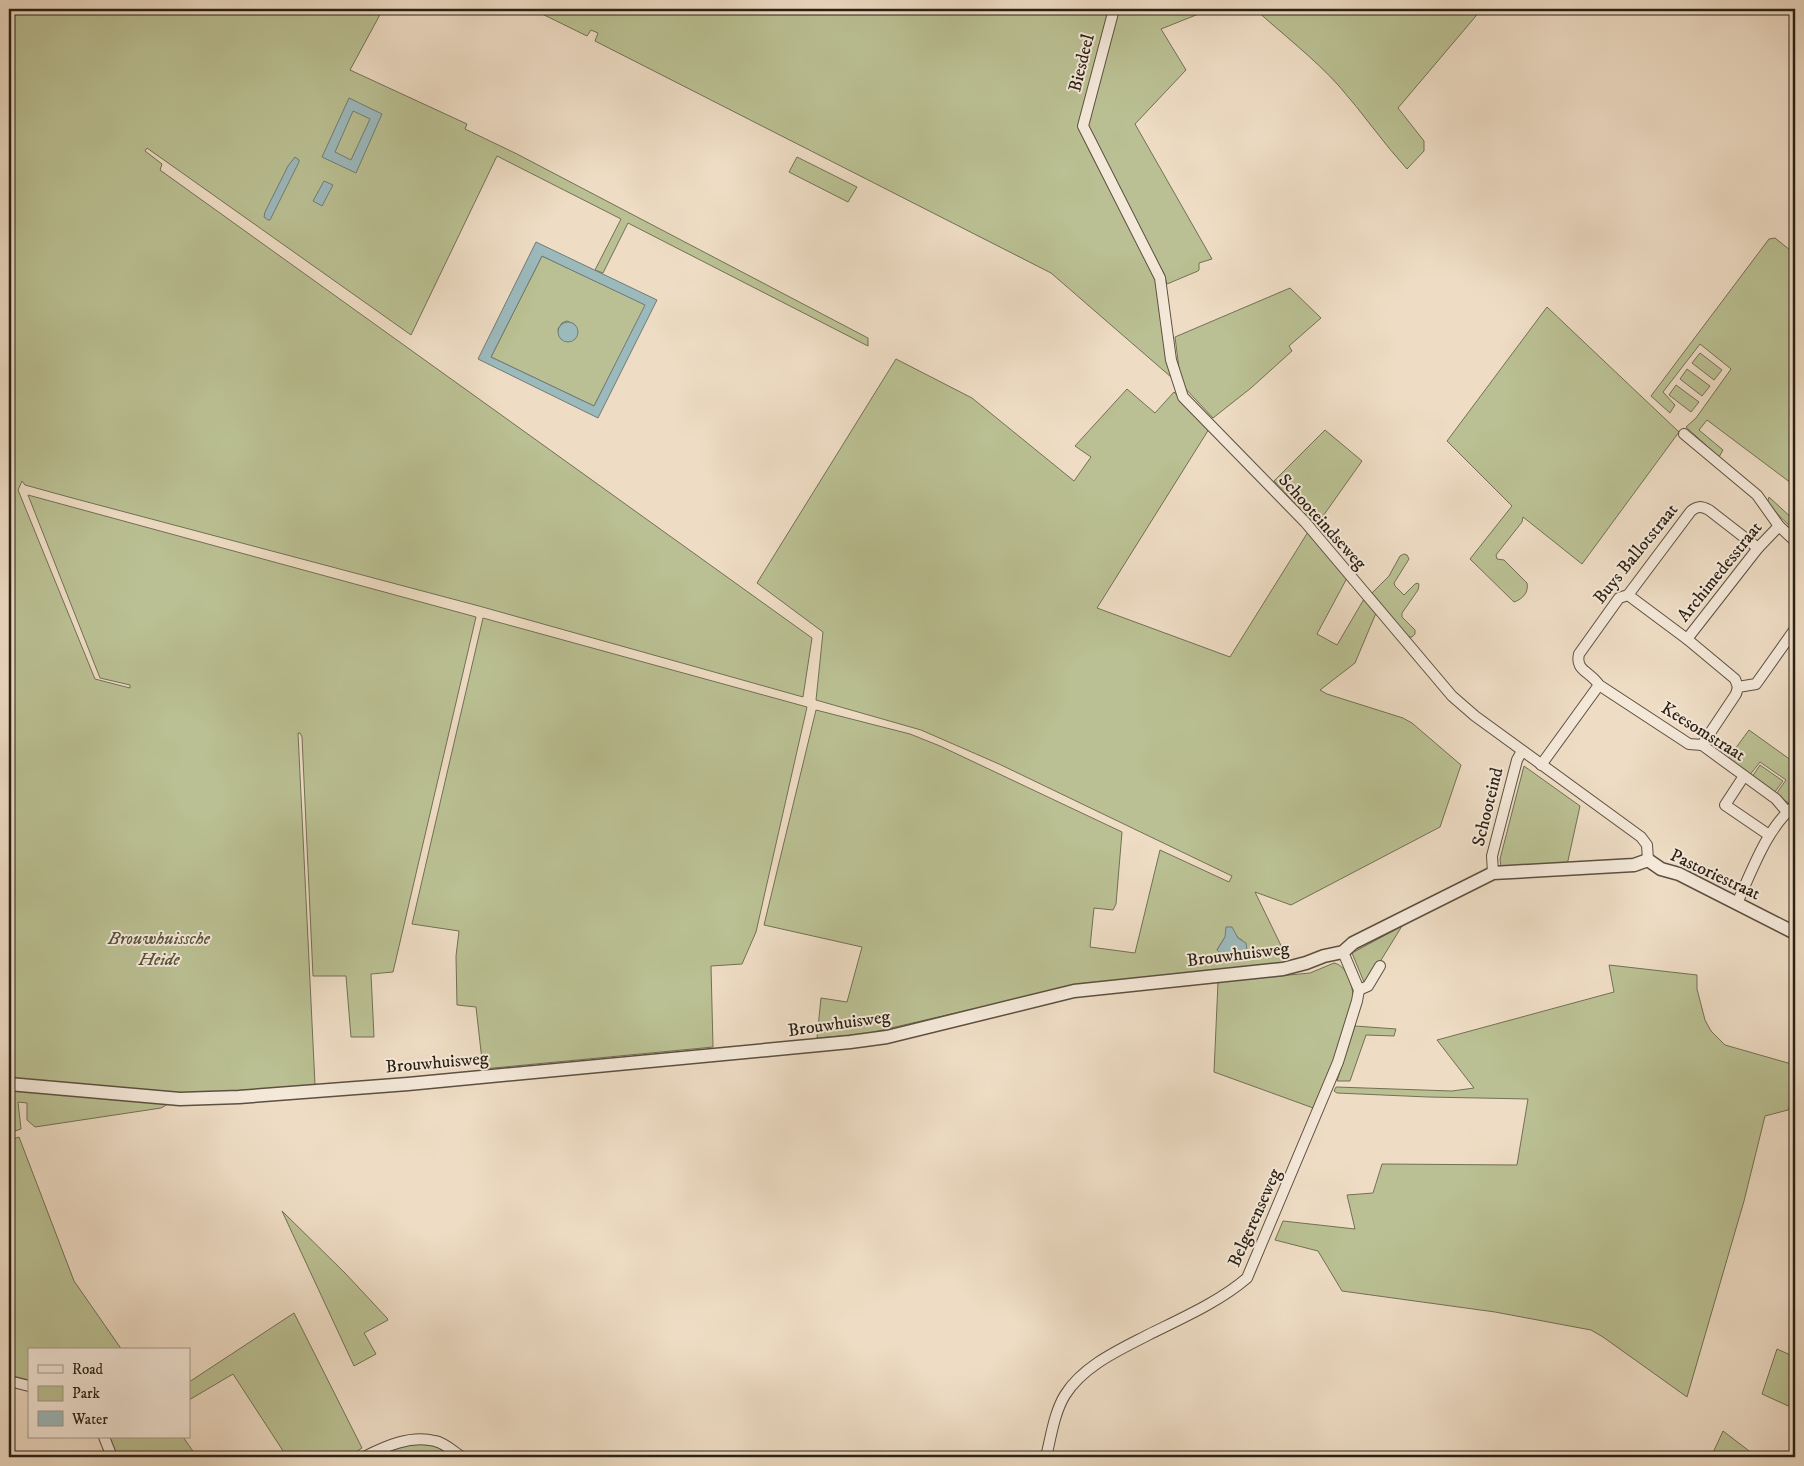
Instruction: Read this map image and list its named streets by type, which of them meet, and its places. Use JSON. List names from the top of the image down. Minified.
{"streets":{"street":["Biesdeel","Schooteindseweg","Buys Ballotstraat","Archimedesstraat","Keesomstraat","Schooteind","Pastoriestraat","Brouwhuisweg","Belgerenseweg"]},"crossings":[["Biesdeel","Schooteindseweg"],["Schooteindseweg","Schooteind"],["Schooteindseweg","Pastoriestraat"],["Schooteindseweg","Brouwhuisweg"],["Buys Ballotstraat","Archimedesstraat"],["Buys Ballotstraat","Keesomstraat"],["Schooteind","Brouwhuisweg"],["Pastoriestraat","Brouwhuisweg"]],"parks":["Brouwhuissche Heide"],"legend":["Road","Park","Water"]}
